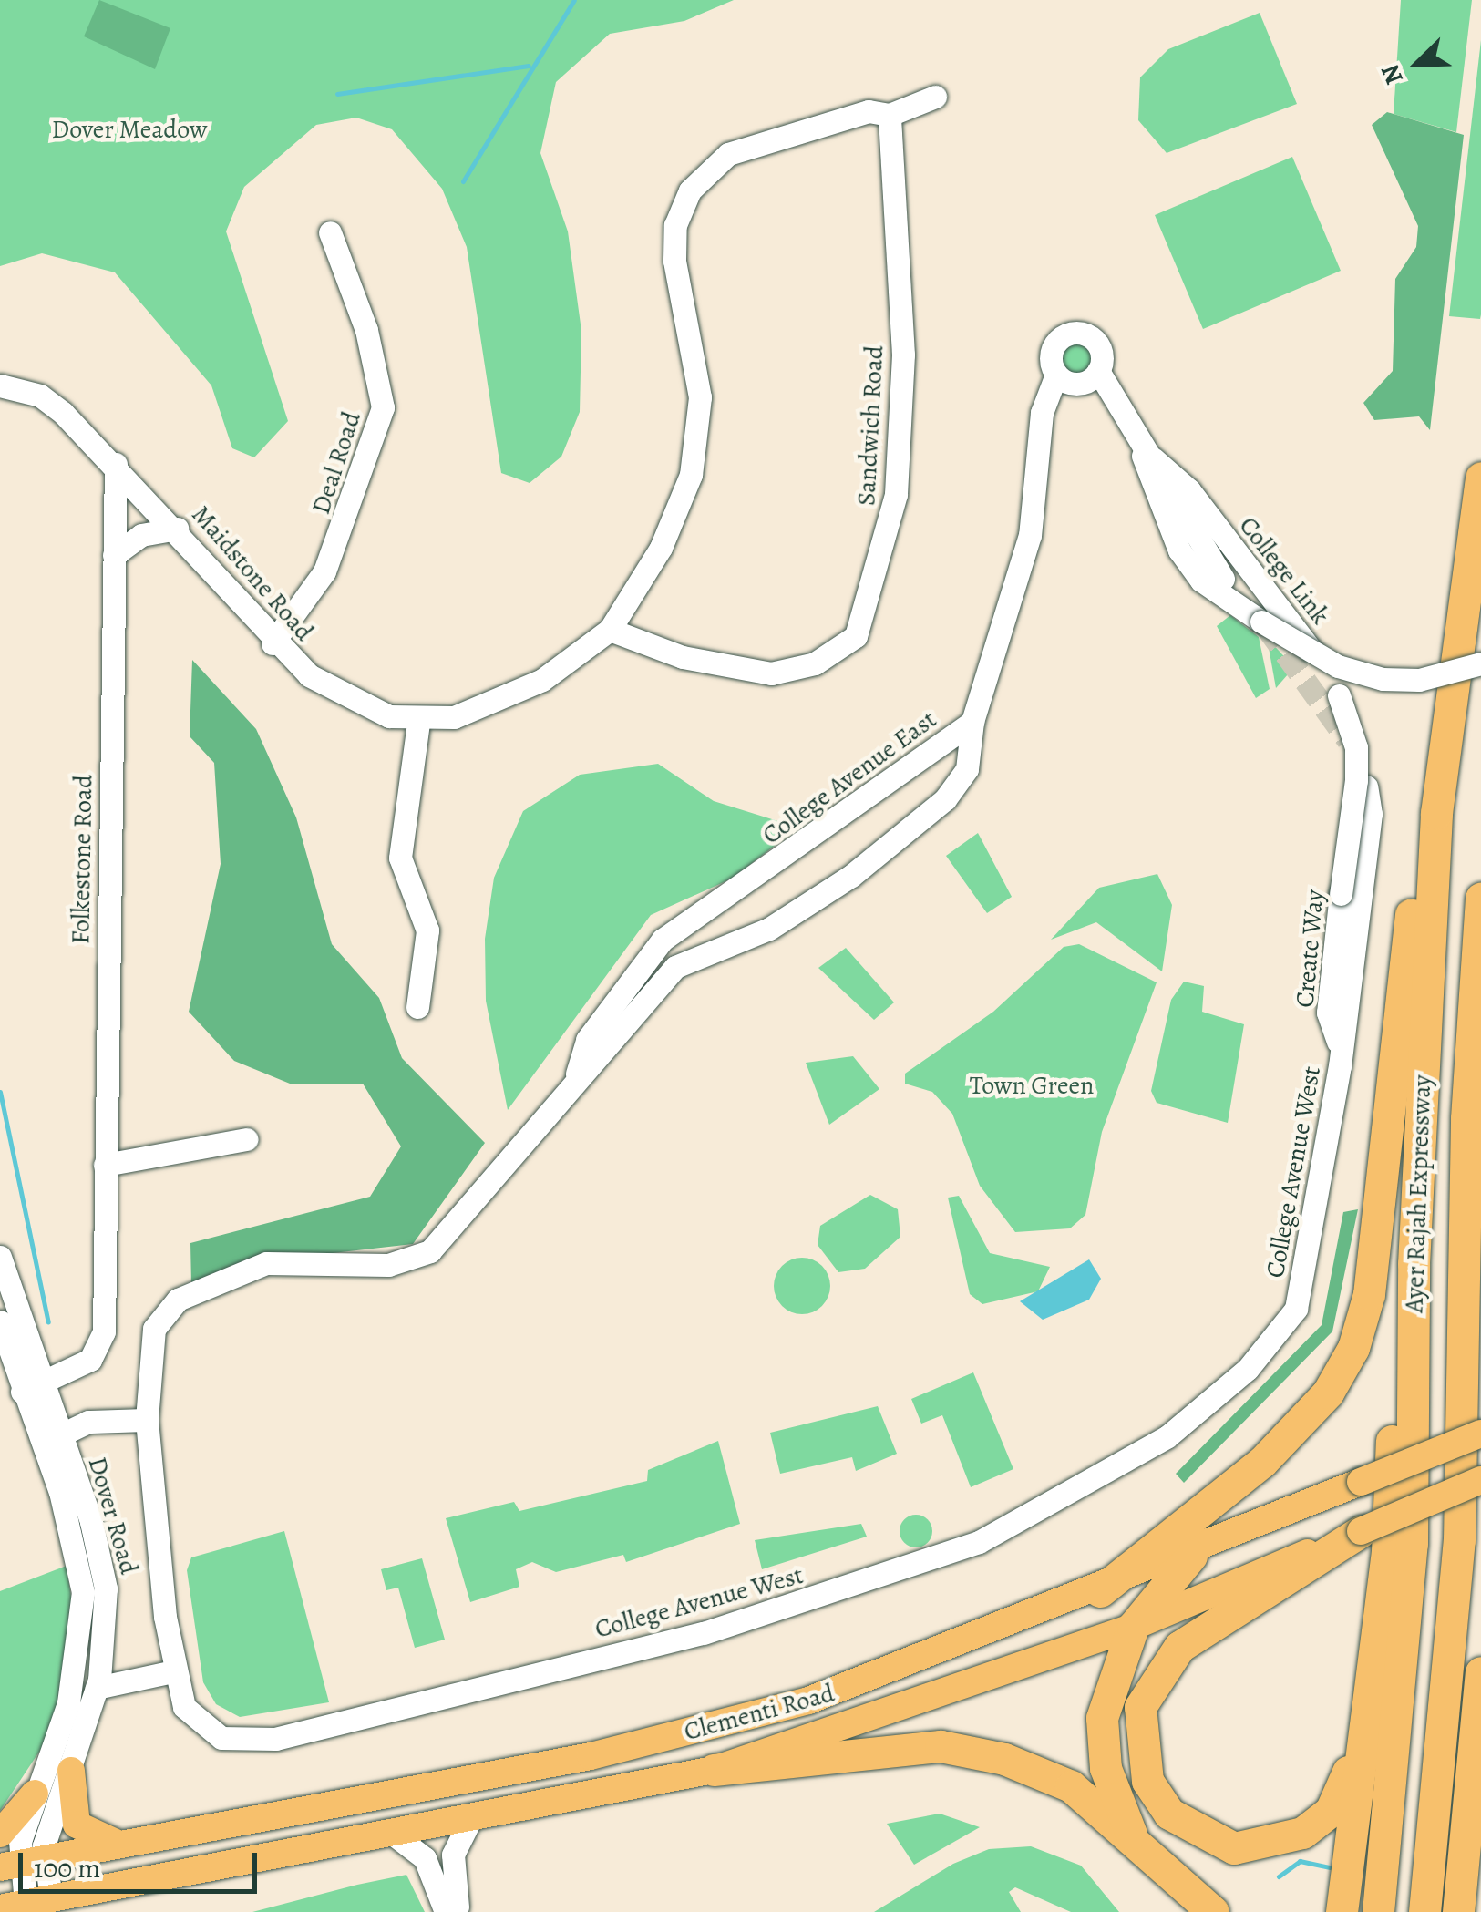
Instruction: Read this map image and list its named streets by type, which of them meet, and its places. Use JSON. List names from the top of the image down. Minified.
{"streets":{"highway":["Ayer Rajah Expressway"],"main road":["Clementi Road"],"street":["Sandwich Road","Deal Road","College Link","Maidstone Road","College Avenue East","Folkestone Road","Create Way","College Avenue West","Dover Road"]},"crossings":[["Deal Road","Maidstone Road"],["College Link","Create Way"],["Maidstone Road","Folkestone Road"],["College Avenue East","College Avenue West"],["Folkestone Road","Dover Road"],["Create Way","College Avenue West"],["Dover Road","Clementi Road"]],"parks":["Dover Meadow","Town Green"],"scale_bar":"100 m","north":"bottom left"}
